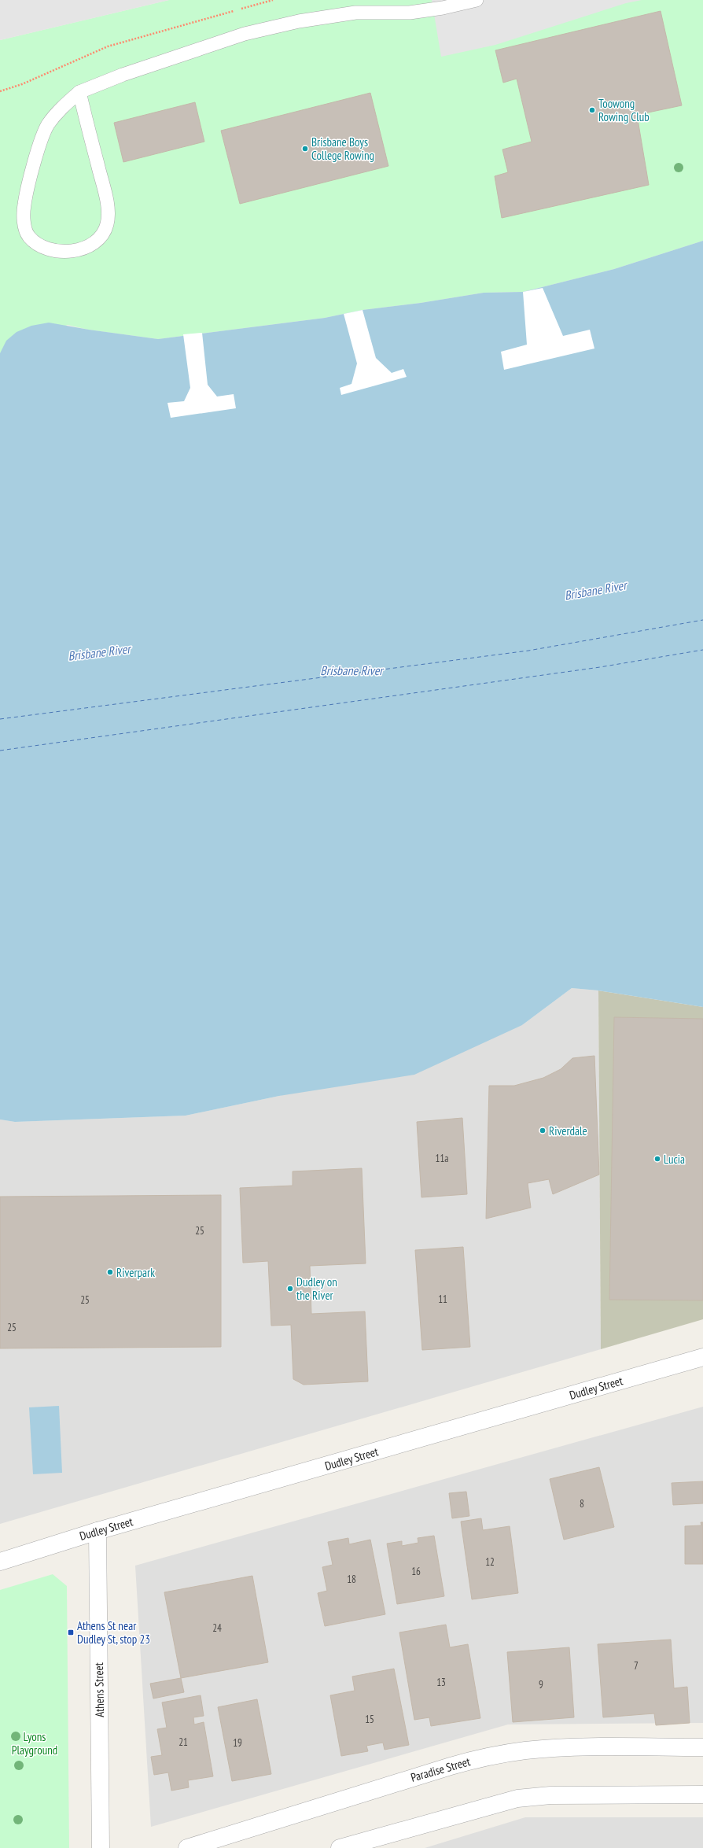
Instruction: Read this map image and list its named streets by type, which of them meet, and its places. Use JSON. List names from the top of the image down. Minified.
{"streets":{"street":["Dudley Street","Athens Street","Paradise Street"]},"crossings":[["Dudley Street","Athens Street"]],"water":["Brisbane River"],"parks":["Lyons Playground"],"places":{"other":["Toowong Rowing Club","Brisbane Boys College Rowing","Riverdale","Lucia","Riverpark","Dudley on the River"],"transit":["Athens St near Dudley St, stop 23"]},"house_numbers":["11a","25","11","25","25","8","12","16","18","24","7","13","9","15","21","19"]}
